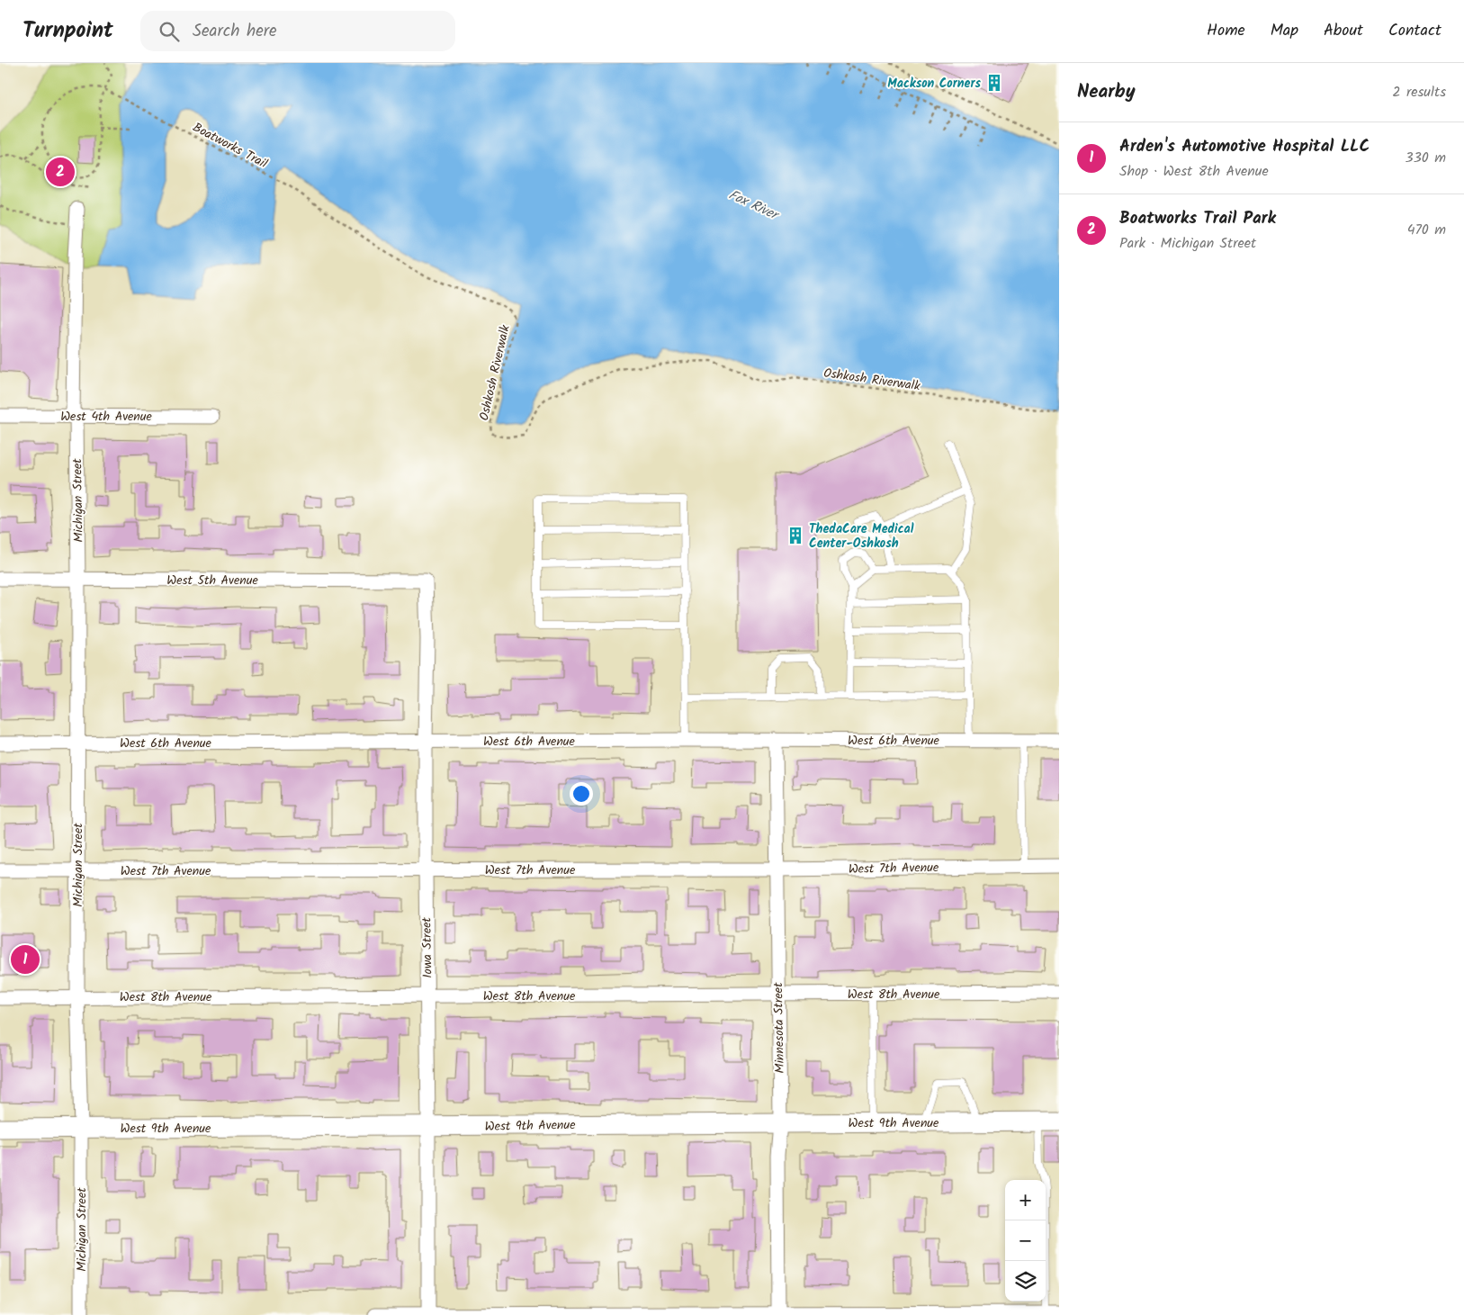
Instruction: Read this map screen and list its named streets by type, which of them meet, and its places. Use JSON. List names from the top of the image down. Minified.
{"streets":{"main road":["West 9th Avenue"],"street":["West 4th Avenue","Michigan Street","West 5th Avenue","West 6th Avenue","West 7th Avenue","Iowa Street","West 8th Avenue","Minnesota Street"],"path":["Boatworks Trail","Oshkosh Riverwalk"]},"crossings":[["Boatworks Trail","Oshkosh Riverwalk"],["West 4th Avenue","Michigan Street"],["Michigan Street","West 5th Avenue"],["Michigan Street","West 6th Avenue"],["Michigan Street","West 7th Avenue"],["Michigan Street","West 8th Avenue"],["Michigan Street","West 9th Avenue"],["West 5th Avenue","Iowa Street"],["West 6th Avenue","Iowa Street"],["West 6th Avenue","Minnesota Street"],["West 7th Avenue","Iowa Street"],["West 7th Avenue","Minnesota Street"],["Iowa Street","West 8th Avenue"],["Iowa Street","West 9th Avenue"],["West 8th Avenue","Minnesota Street"],["Minnesota Street","West 9th Avenue"]],"water":["Fox River"],"places":{"building":["Mackson Corners","ThedaCare Medical Center-Oshkosh"]},"page":{"header":"Turnpoint","search":"Search here","nav":["Home","Map","About","Contact"],"heading":["Nearby","2 results"],"list":[{"mark":"1","name":"Arden's Automotive Hospital LLC","note":"Shop · West 8th Avenue","value":"330 m"},{"mark":"2","name":"Boatworks Trail Park","note":"Park · Michigan Street","value":"470 m"}],"pins":["2","1"],"map_buttons":["+","−"]}}
